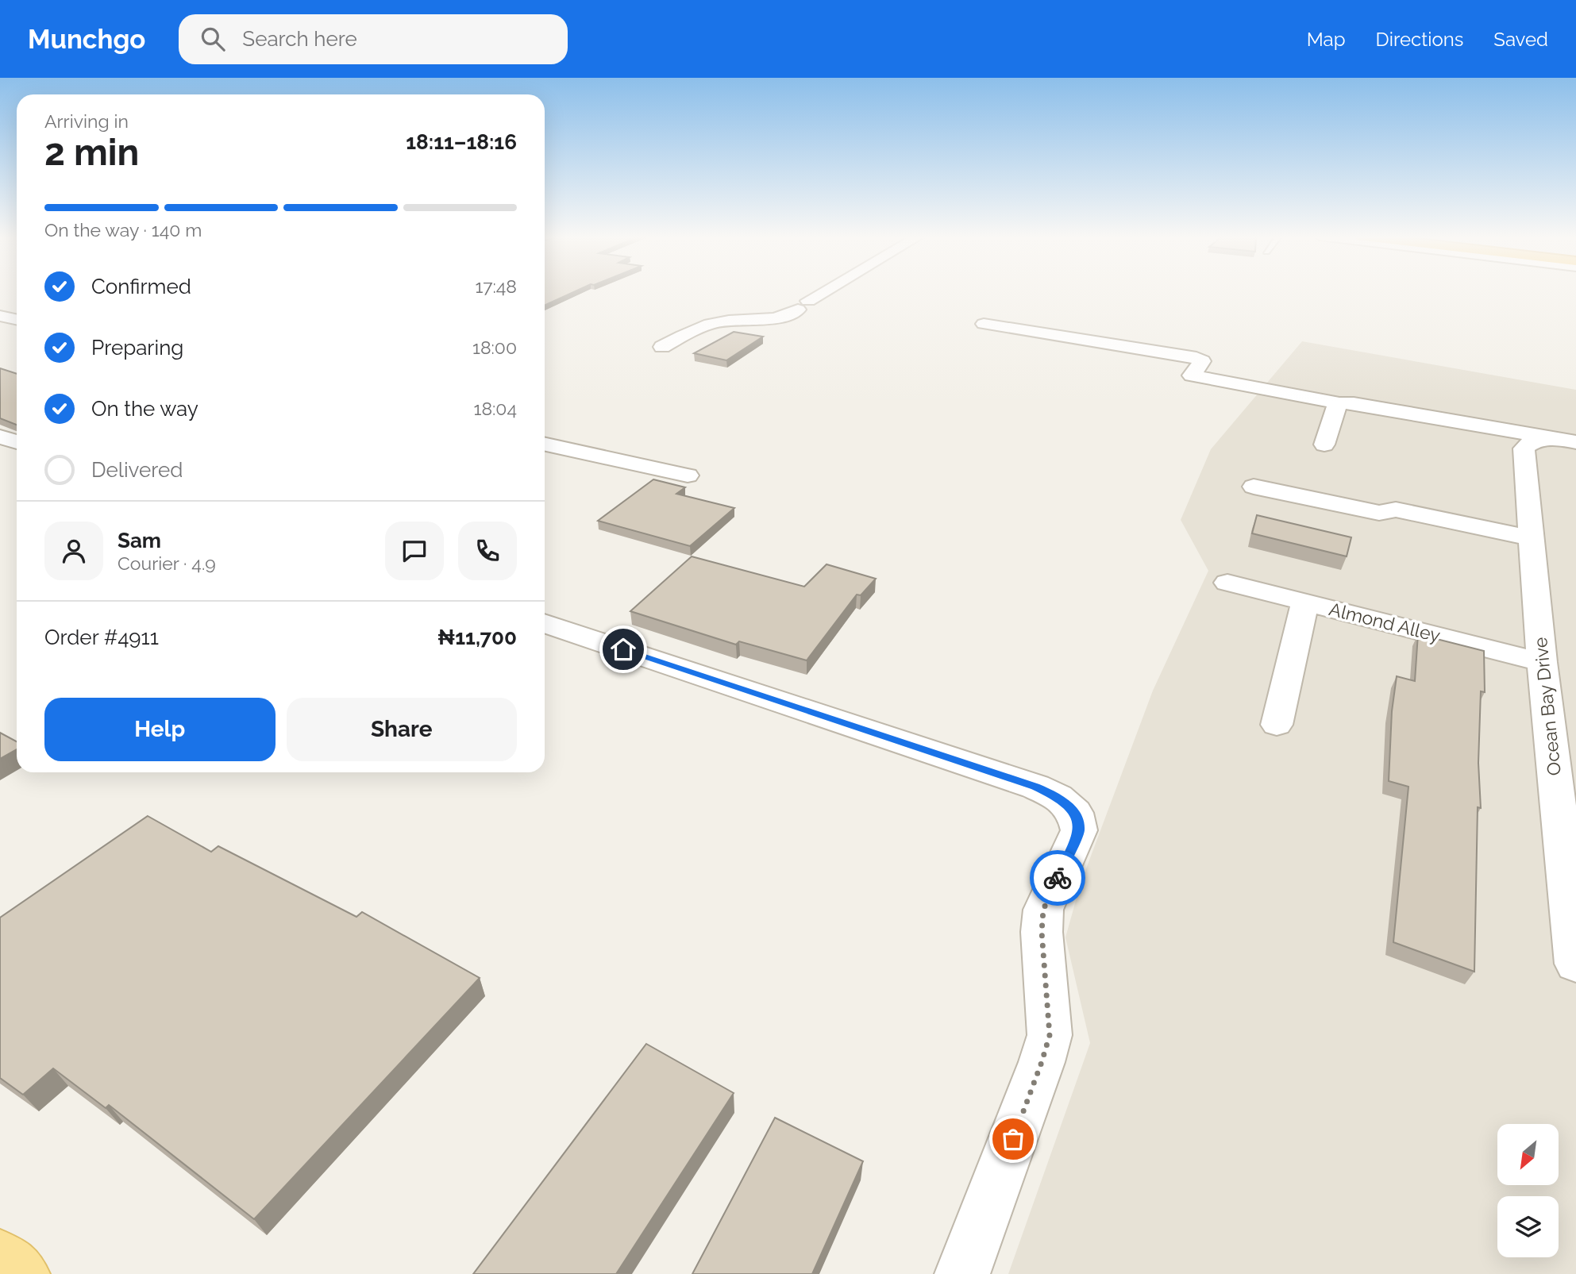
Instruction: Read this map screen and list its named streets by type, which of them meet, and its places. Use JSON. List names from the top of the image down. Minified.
{"streets":{"street":["Almond Alley","Ocean Bay Drive"]},"crossings":[["Almond Alley","Ocean Bay Drive"]],"north":"bottom left","page":{"header":"Munchgo","search":"Search here","nav":["Map","Directions","Saved"],"heading":["2 min","Arriving in","18:11–18:16"],"panel":["Sam","Courier · 4.9","Order #4911","₦11,700"],"bar":"On the way · 140 m","list":[["Confirmed","17:48"],["Preparing","18:00"],["On the way","18:04"],"Delivered"],"buttons":["Help","Share"]}}
